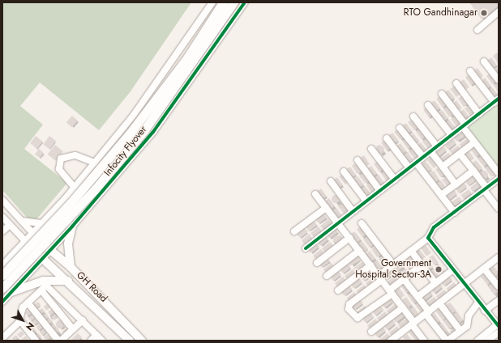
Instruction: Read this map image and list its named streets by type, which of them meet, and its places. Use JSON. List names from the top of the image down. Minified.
{"streets":{"highway":["Infocity Flyover"],"main road":["GH Road"]},"places":["RTO Gandhinagar","Government Hospital Sector-3A"],"north":"bottom right"}
